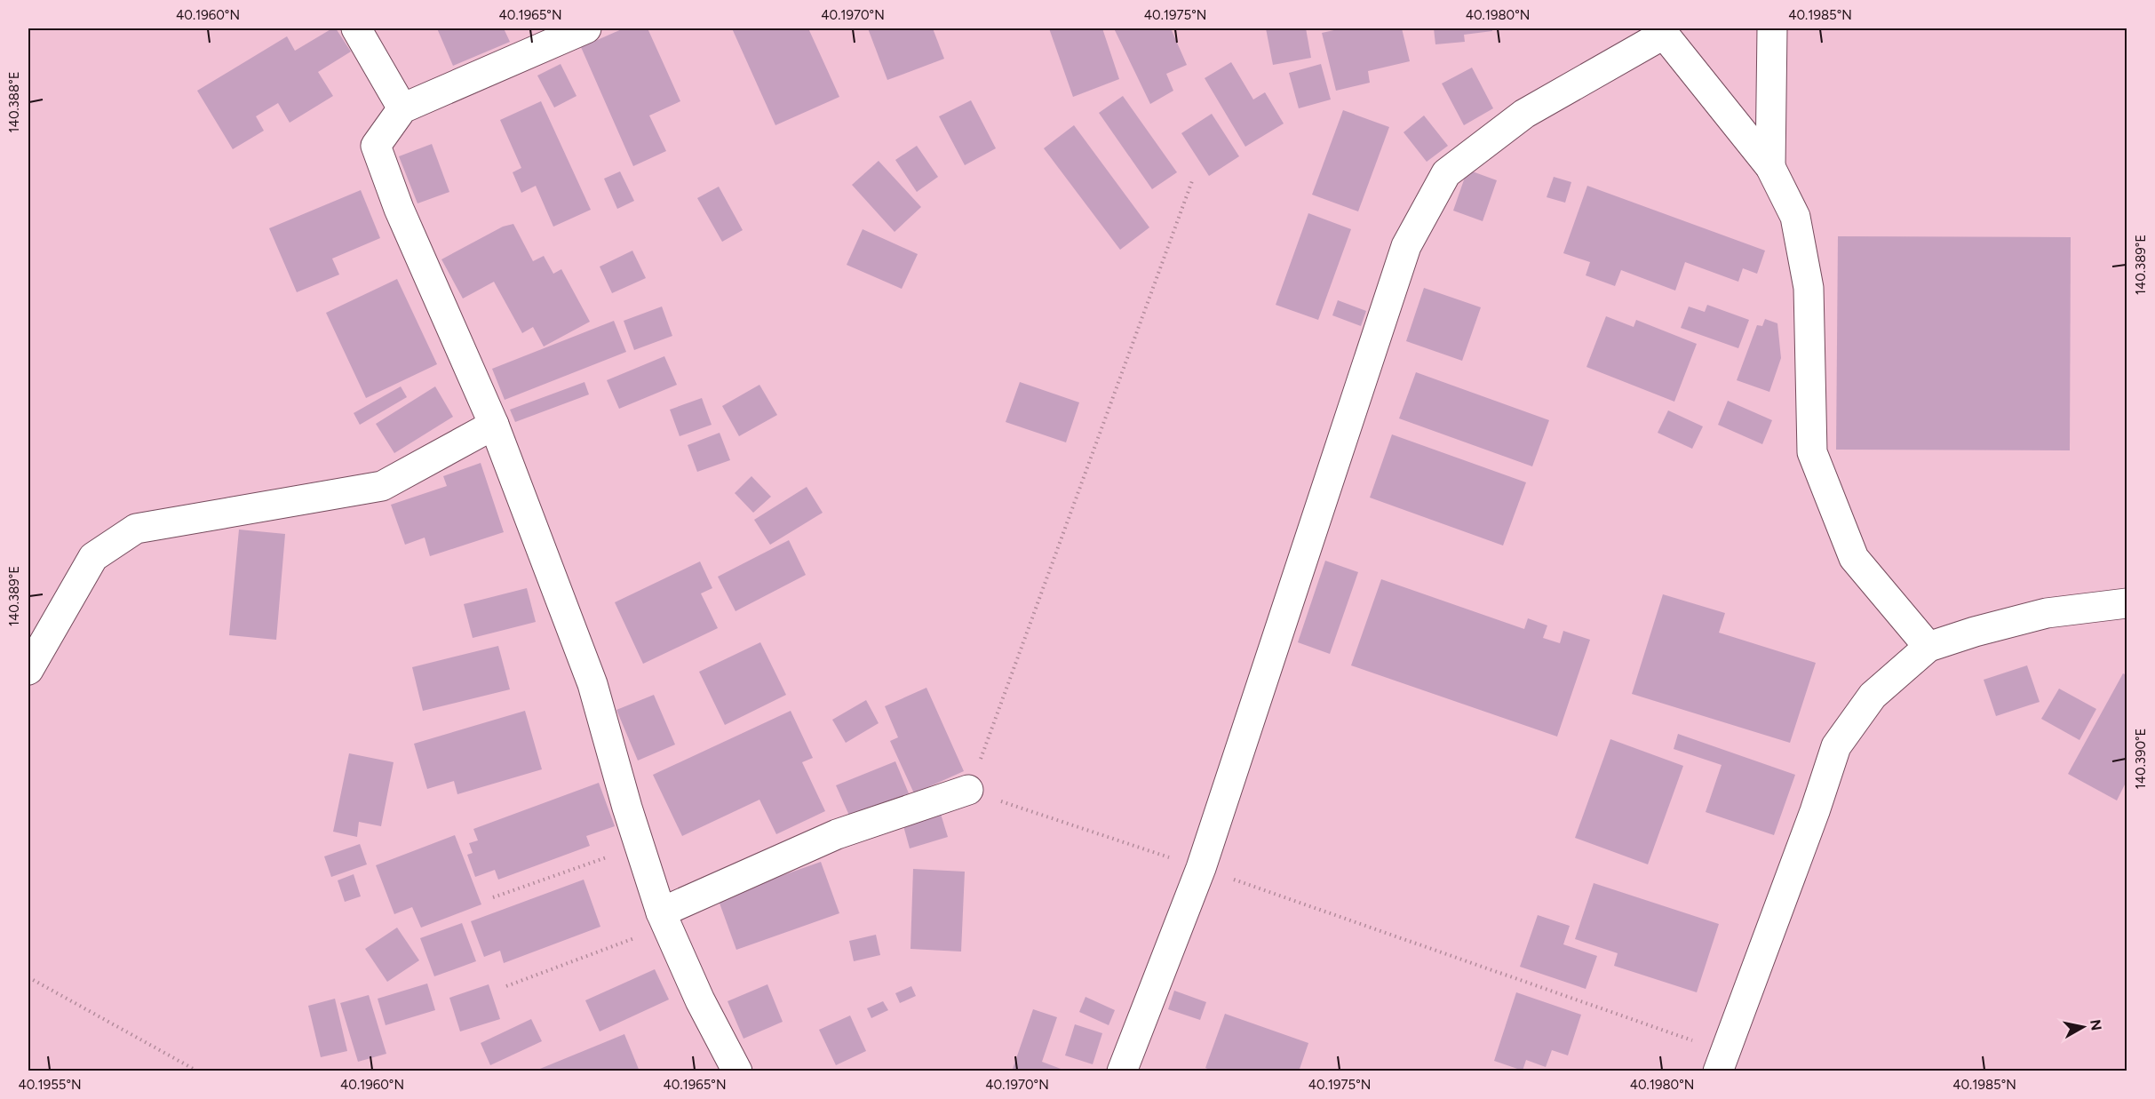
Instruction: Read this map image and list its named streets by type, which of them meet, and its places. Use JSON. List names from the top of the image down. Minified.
{"north":"right","coordinates":["40.1960°N","40.1965°N","40.1970°N","40.1975°N","40.1980°N","40.1985°N","140.388°E","140.389°E","140.390°E","40.1955°N"]}
